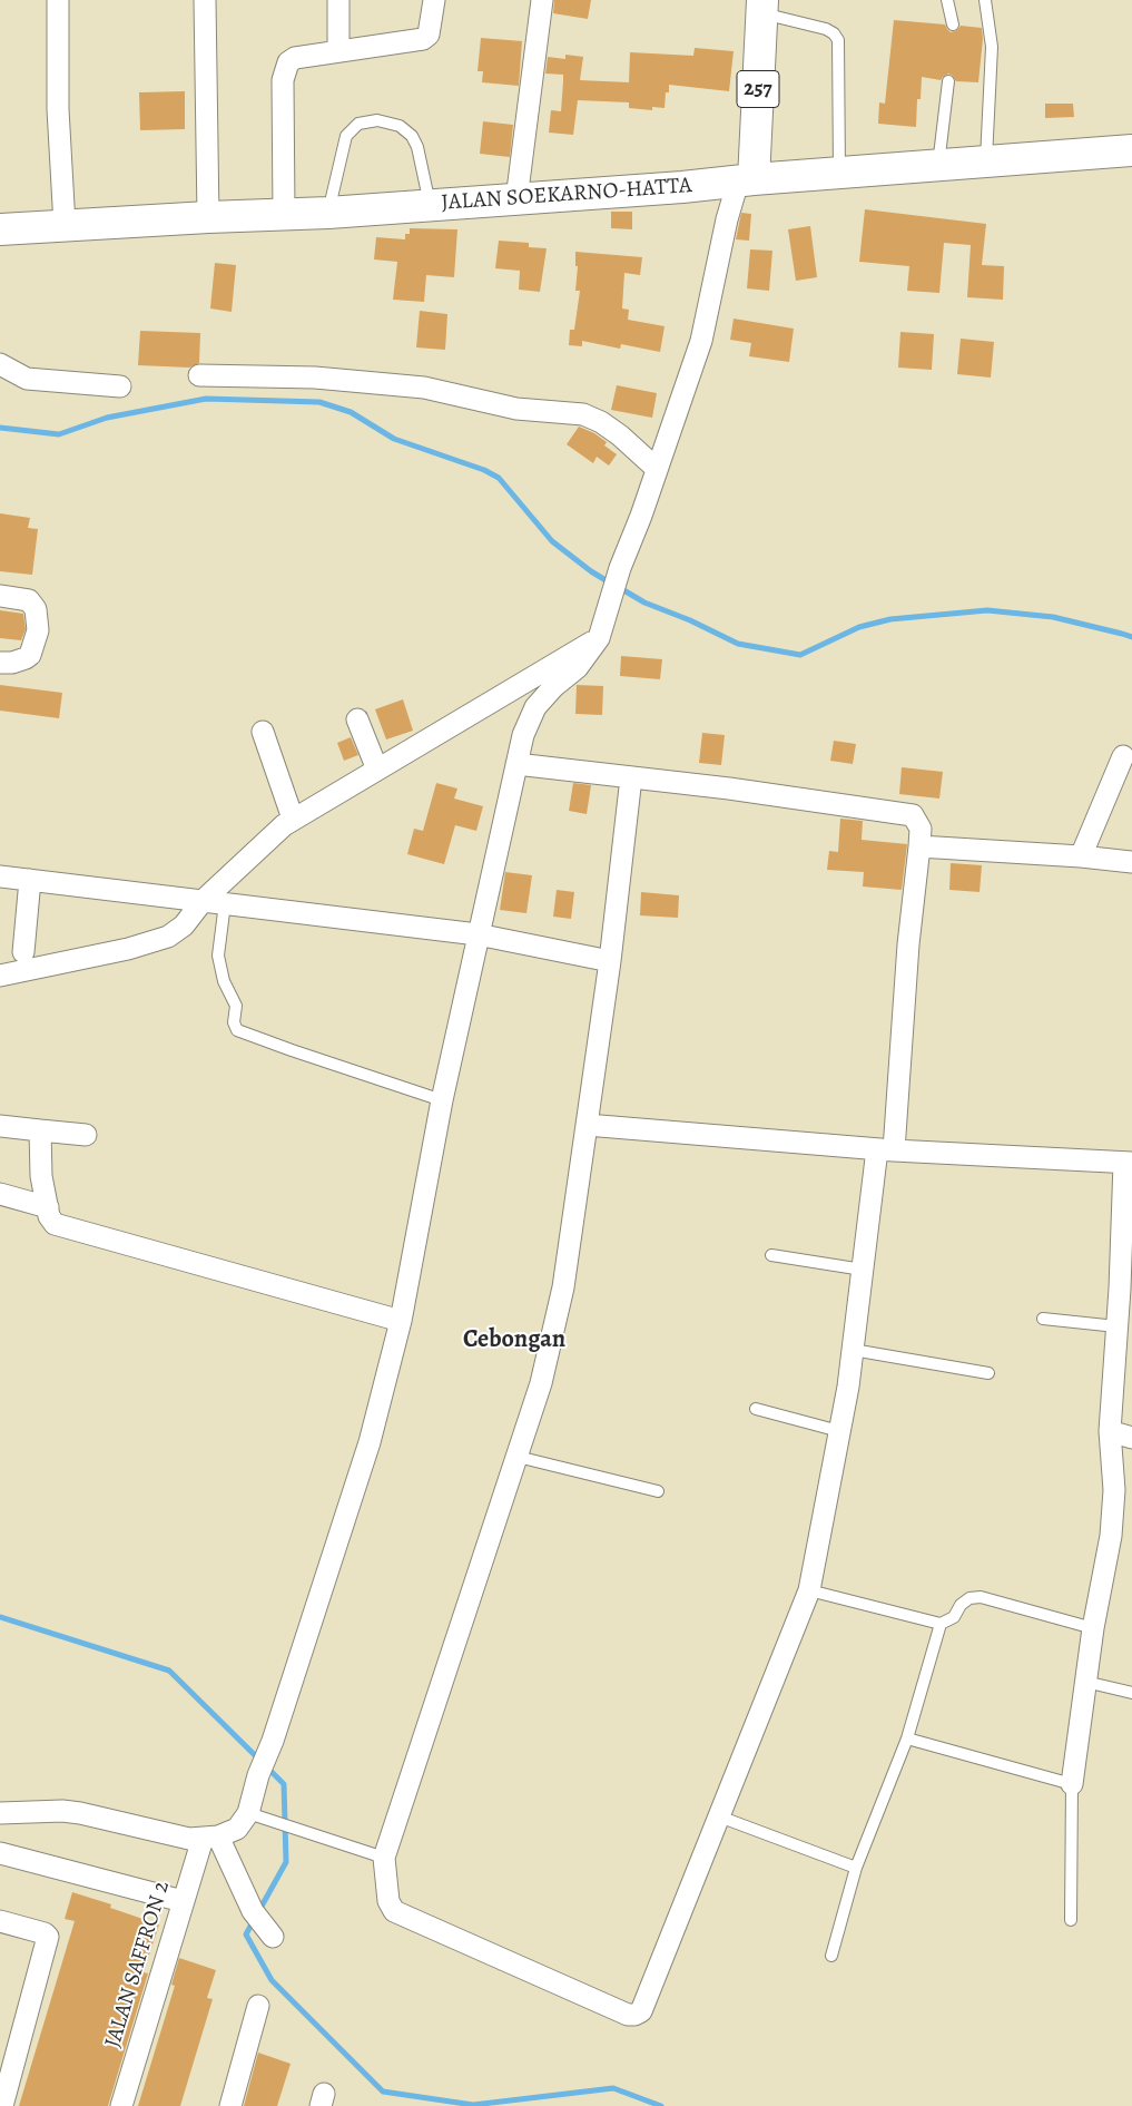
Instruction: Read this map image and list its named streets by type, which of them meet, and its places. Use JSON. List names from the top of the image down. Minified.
{"streets":{"main road":["257","JALAN SOEKARNO-HATTA"],"street":["JALAN SAFFRON 2"]},"crossings":[["257","JALAN SOEKARNO-HATTA"]],"districts":["Cebongan"]}
